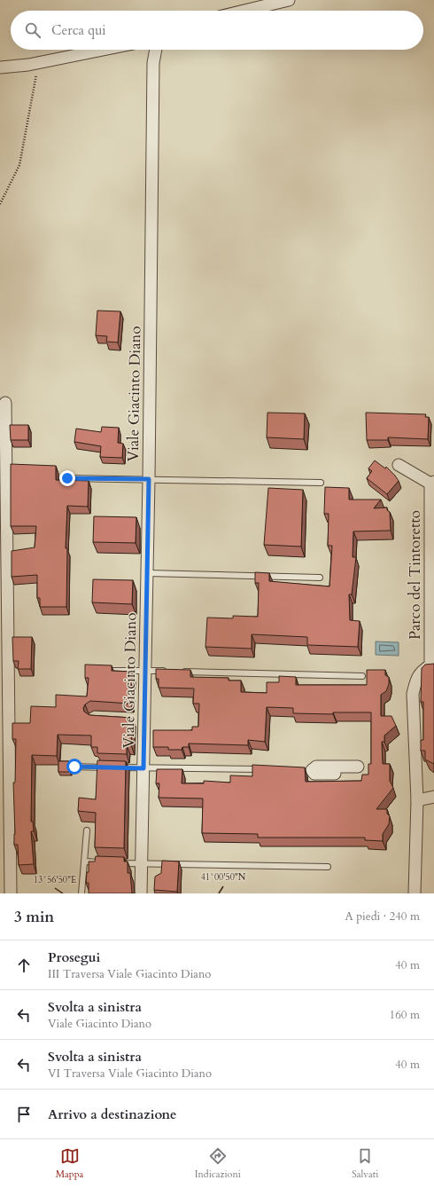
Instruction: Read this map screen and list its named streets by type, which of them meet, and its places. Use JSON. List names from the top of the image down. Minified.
{"streets":{"street":["Viale Giacinto Diano","Parco del Tintoretto"]},"page":{"search":"Cerca qui","heading":["3 min","A piedi · 240 m"],"list":[["Prosegui","III Traversa Viale Giacinto Diano","40 m"],["Svolta a sinistra","Viale Giacinto Diano","160 m"],["Svolta a sinistra","VI Traversa Viale Giacinto Diano","40 m"],"Arrivo a destinazione"],"nav":["Mappa","Indicazioni","Salvati"]},"coordinates":["41°00'50\"N","13°56'50\"E"]}
